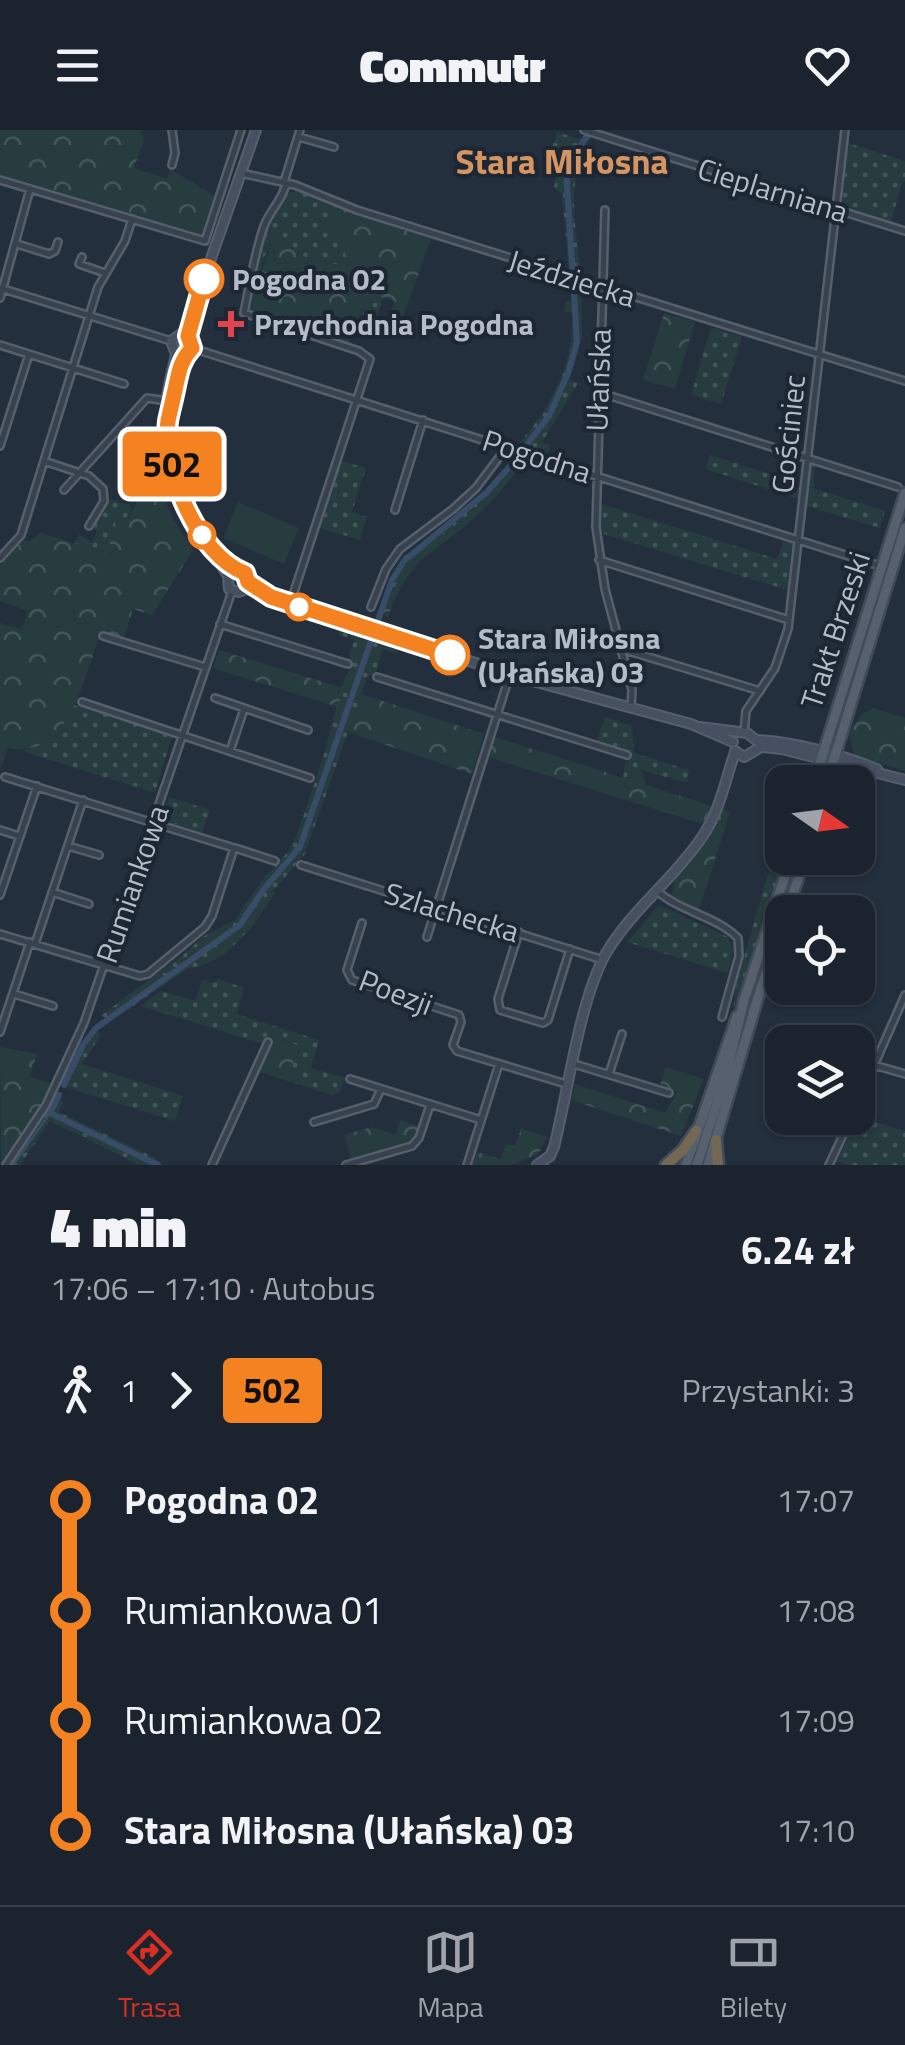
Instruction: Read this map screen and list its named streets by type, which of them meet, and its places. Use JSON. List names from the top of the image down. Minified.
{"streets":{"main road":["Trakt Brzeski"],"street":["Cieplarniana","Jeździecka","Ułańska","Gościniec","Pogodna","Rumiankowa","Szlachecka","Poezji"]},"crossings":[["Cieplarniana","Gościniec"],["Jeździecka","Ułańska"],["Jeździecka","Gościniec"],["Ułańska","Pogodna"],["Gościniec","Pogodna"],["Gościniec","Szlachecka"],["Gościniec","Poezji"],["Pogodna","Trakt Brzeski"]],"districts":["Stara Miłosna"],"places":{"other":["Pogodna 02","Stara Miłosna (Ułańska) 03"],"health":["Przychodnia Pogodna"]},"lines":["bus line 502"],"north":"right","page":{"header":"Commutr","on_map":"502","heading":["4 min","17:06 – 17:10 · Autobus","6.24 zł"],"legs":["1","502","Przystanki: 3"],"list":[{"name":"Pogodna 02","value":"17:07"},{"name":"Rumiankowa 01","value":"17:08"},{"name":"Rumiankowa 02","value":"17:09"},{"name":"Stara Miłosna (Ułańska) 03","value":"17:10"}],"tabs":["Trasa","Mapa","Bilety"]}}
